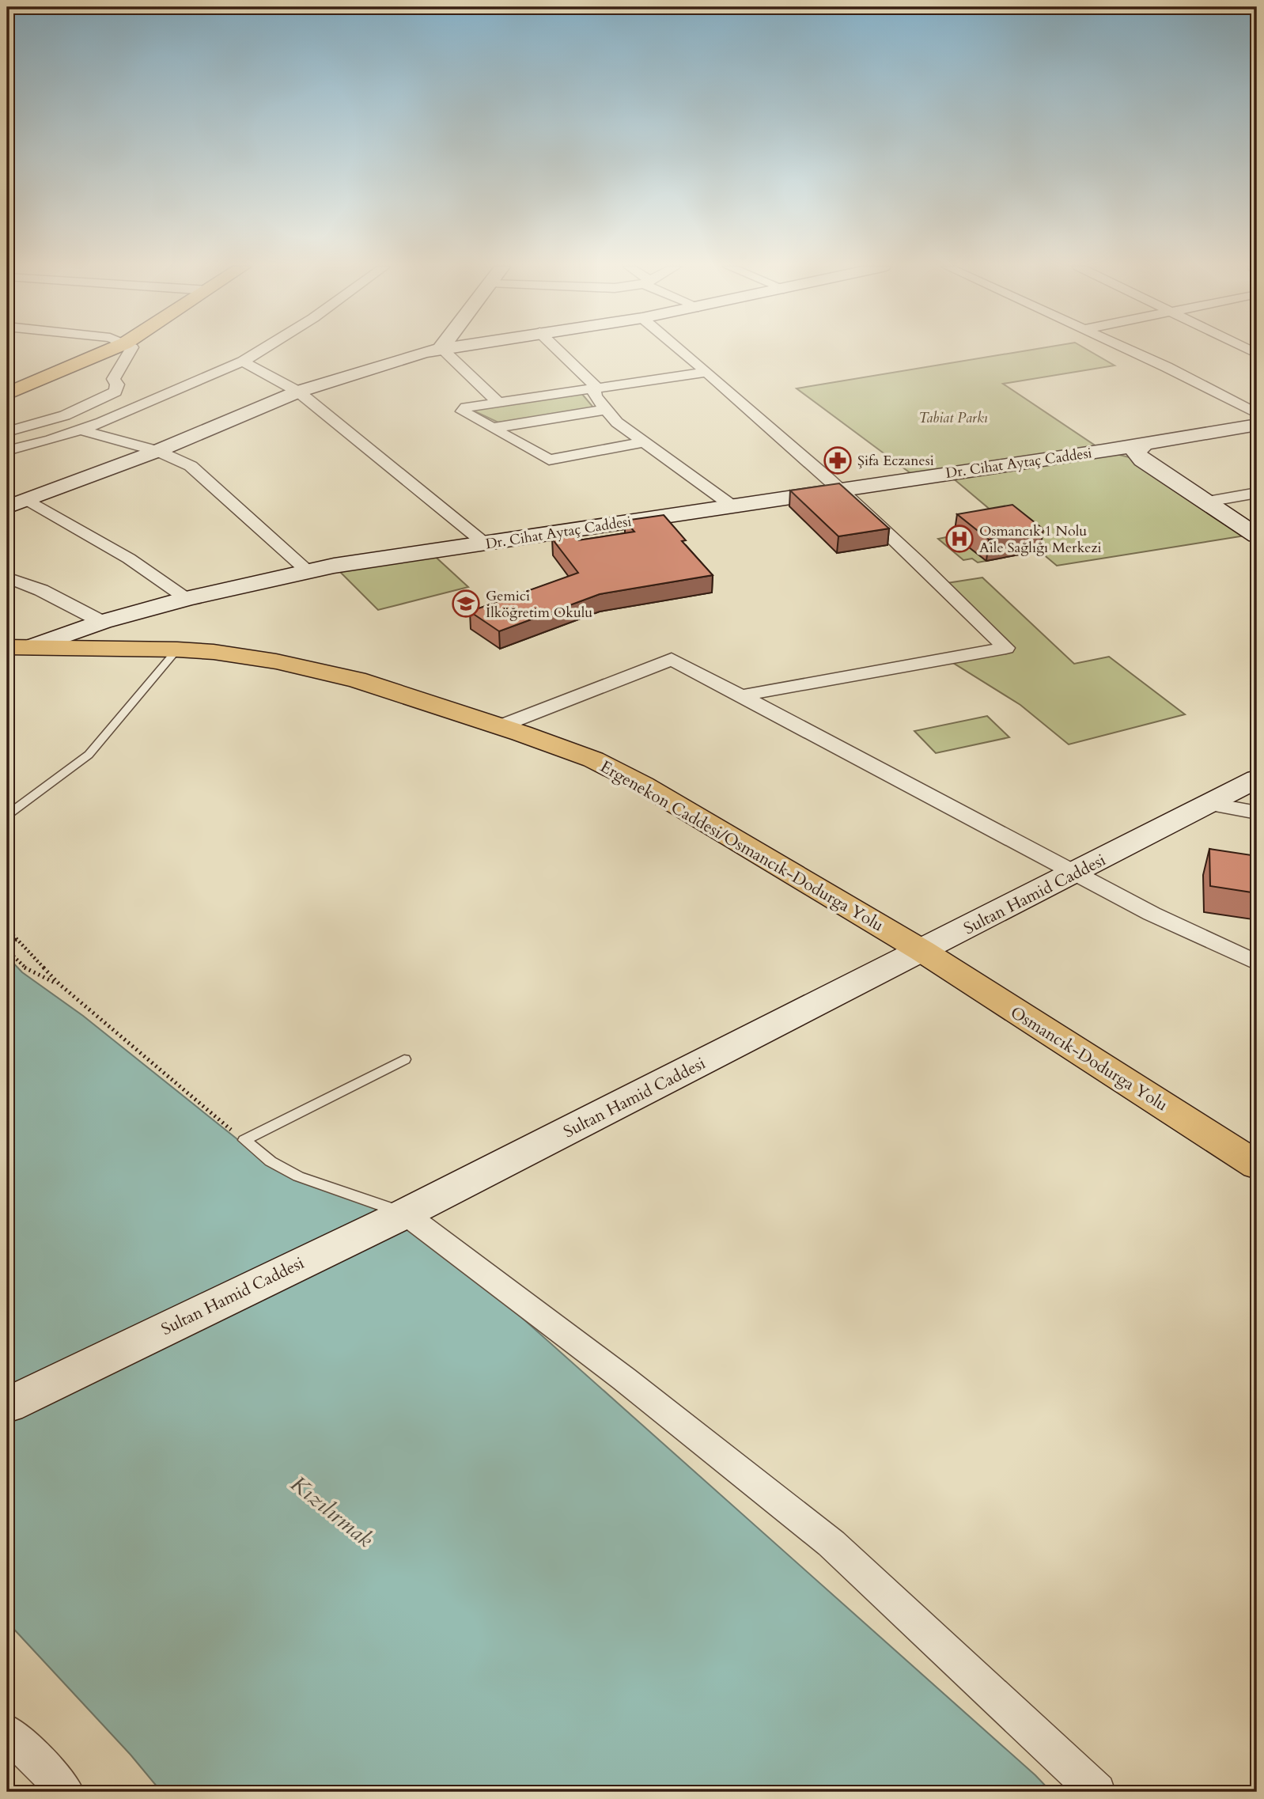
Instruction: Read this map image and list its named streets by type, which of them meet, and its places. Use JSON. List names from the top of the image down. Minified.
{"streets":{"main road":["Ergenekon Caddesi/Osmancık-Dodurga Yolu","Osmancık-Dodurga Yolu"],"street":["Dr. Cihat Aytaç Caddesi","Sultan Hamid Caddesi"]},"crossings":[["Dr. Cihat Aytaç Caddesi","Ergenekon Caddesi/Osmancık-Dodurga Yolu"],["Ergenekon Caddesi/Osmancık-Dodurga Yolu","Sultan Hamid Caddesi"],["Ergenekon Caddesi/Osmancık-Dodurga Yolu","Osmancık-Dodurga Yolu"],["Sultan Hamid Caddesi","Osmancık-Dodurga Yolu"]],"water":["Kızılırmak"],"parks":["Tabiat Parkı"],"places":{"pharmacy":["Şifa Eczanesi"],"hospital":["Osmancık 1 Nolu Aile Sağlığı Merkezi"],"school or university":["Gemici İlköğretim Okulu"]}}
